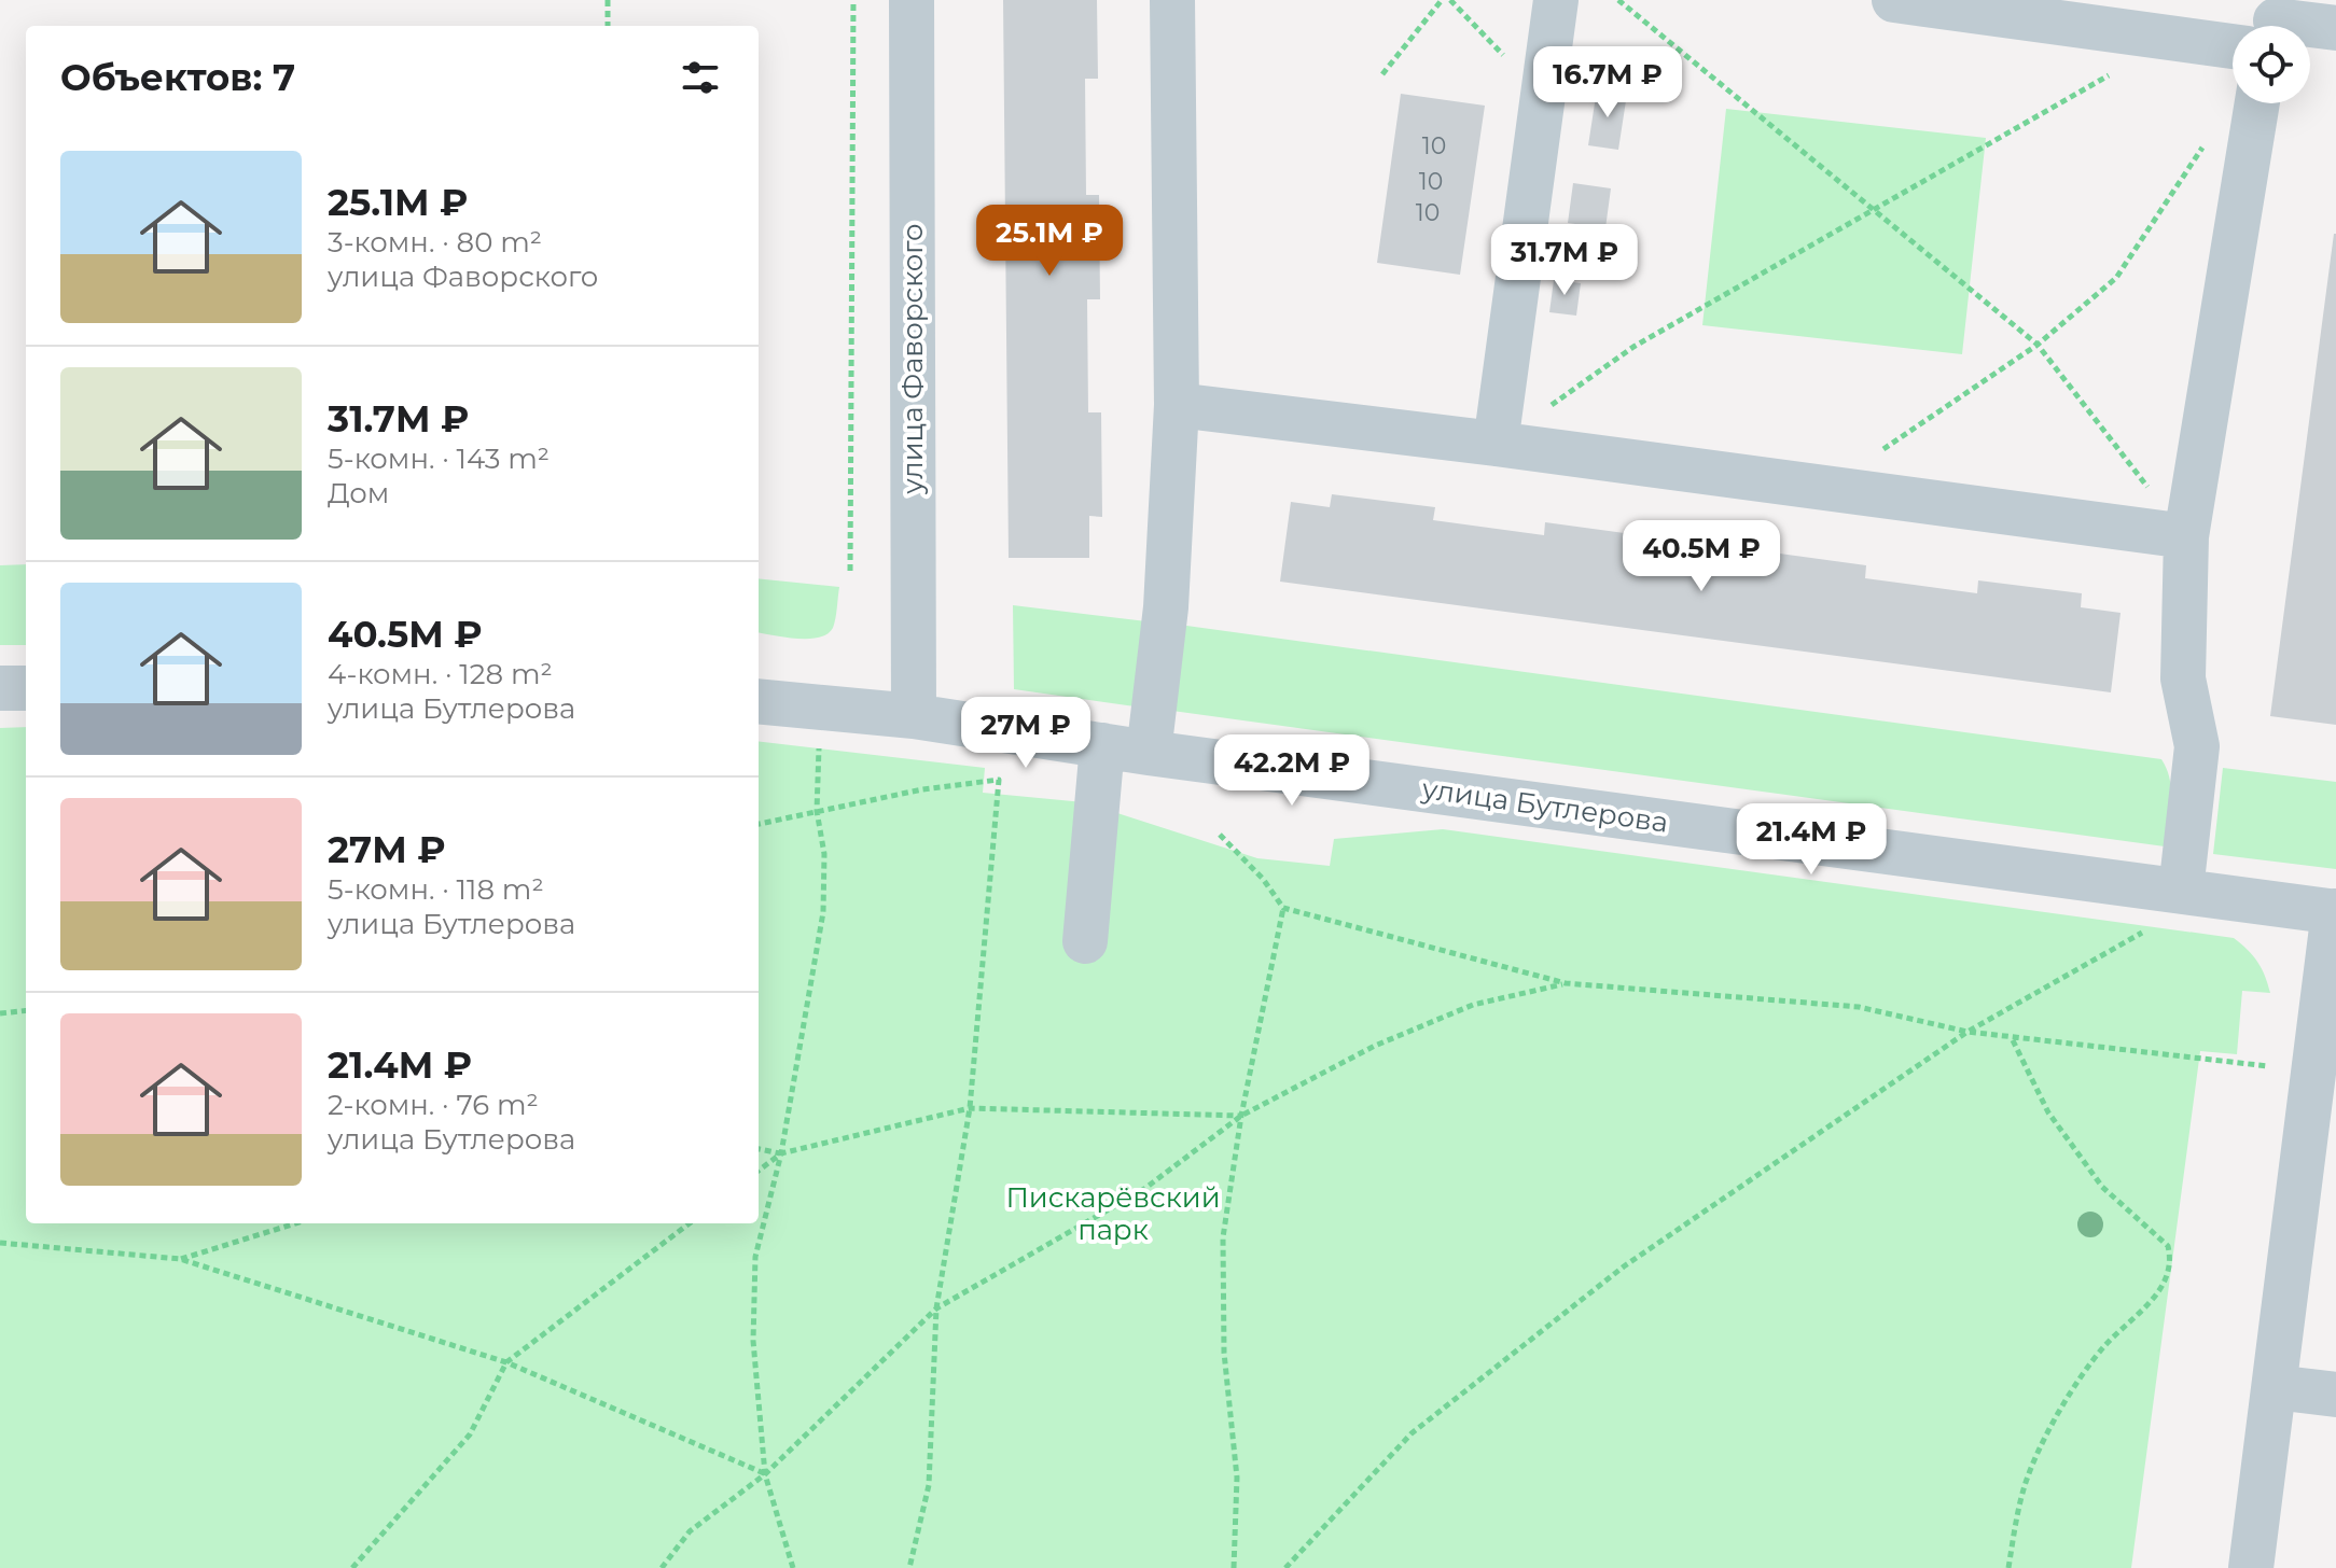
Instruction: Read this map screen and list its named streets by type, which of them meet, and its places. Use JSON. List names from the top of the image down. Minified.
{"streets":{"street":["улица Фаворского","улица Бутлерова"]},"crossings":[["улица Фаворского","улица Бутлерова"]],"parks":["Пискарёвский парк"],"house_numbers":["10","10","10"],"page":{"heading":"Объектов: 7","price":["16.7M ₽","25.1M ₽","31.7M ₽","40.5M ₽","27M ₽","42.2M ₽","21.4M ₽"],"list":[{"name":"25.1M ₽","note":"3-комн. · 80 m² · улица Фаворского"},{"name":"31.7M ₽","note":"5-комн. · 143 m² · Дом"},{"name":"40.5M ₽","note":"4-комн. · 128 m² · улица Бутлерова"},{"name":"27M ₽","note":"5-комн. · 118 m² · улица Бутлерова"},{"name":"21.4M ₽","note":"2-комн. · 76 m² · улица Бутлерова"}]}}
